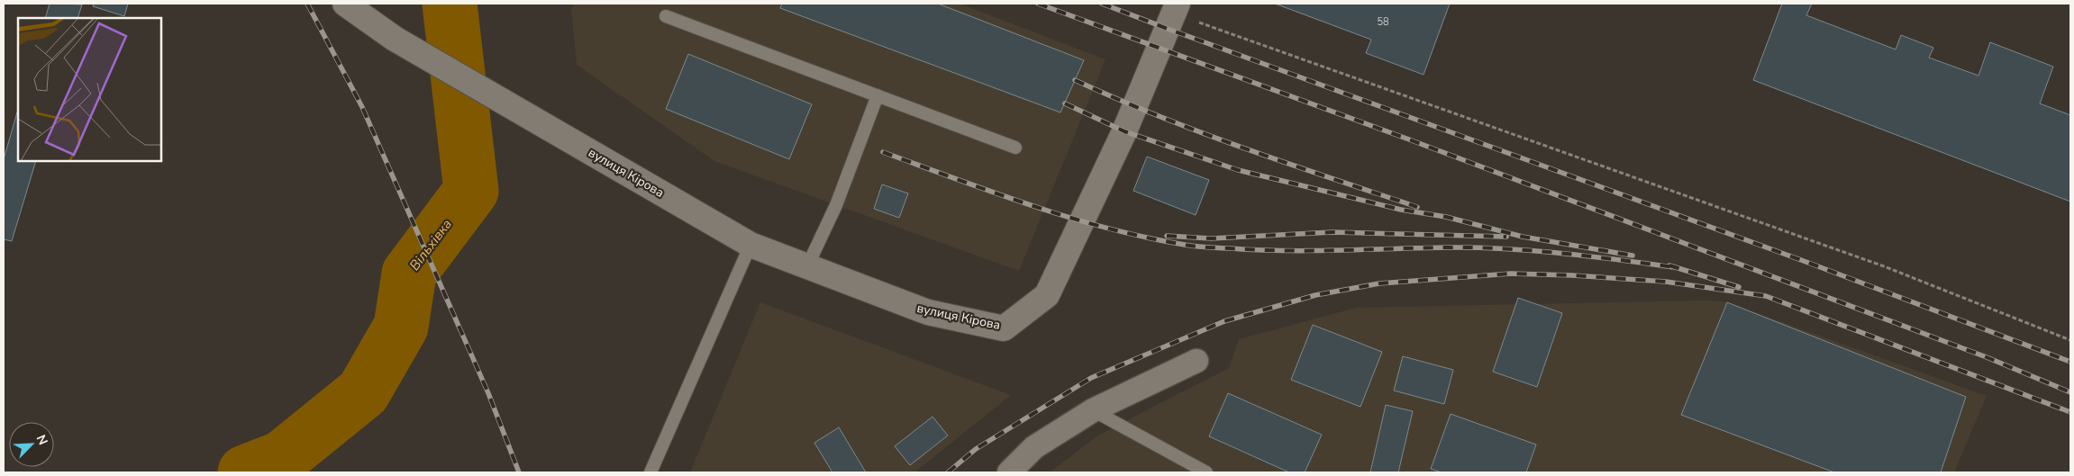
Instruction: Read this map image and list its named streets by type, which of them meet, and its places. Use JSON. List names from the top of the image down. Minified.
{"streets":{"street":["вулиця Кірова"]},"water":["Вільхівка"],"house_numbers":["58"],"north":"top right"}
